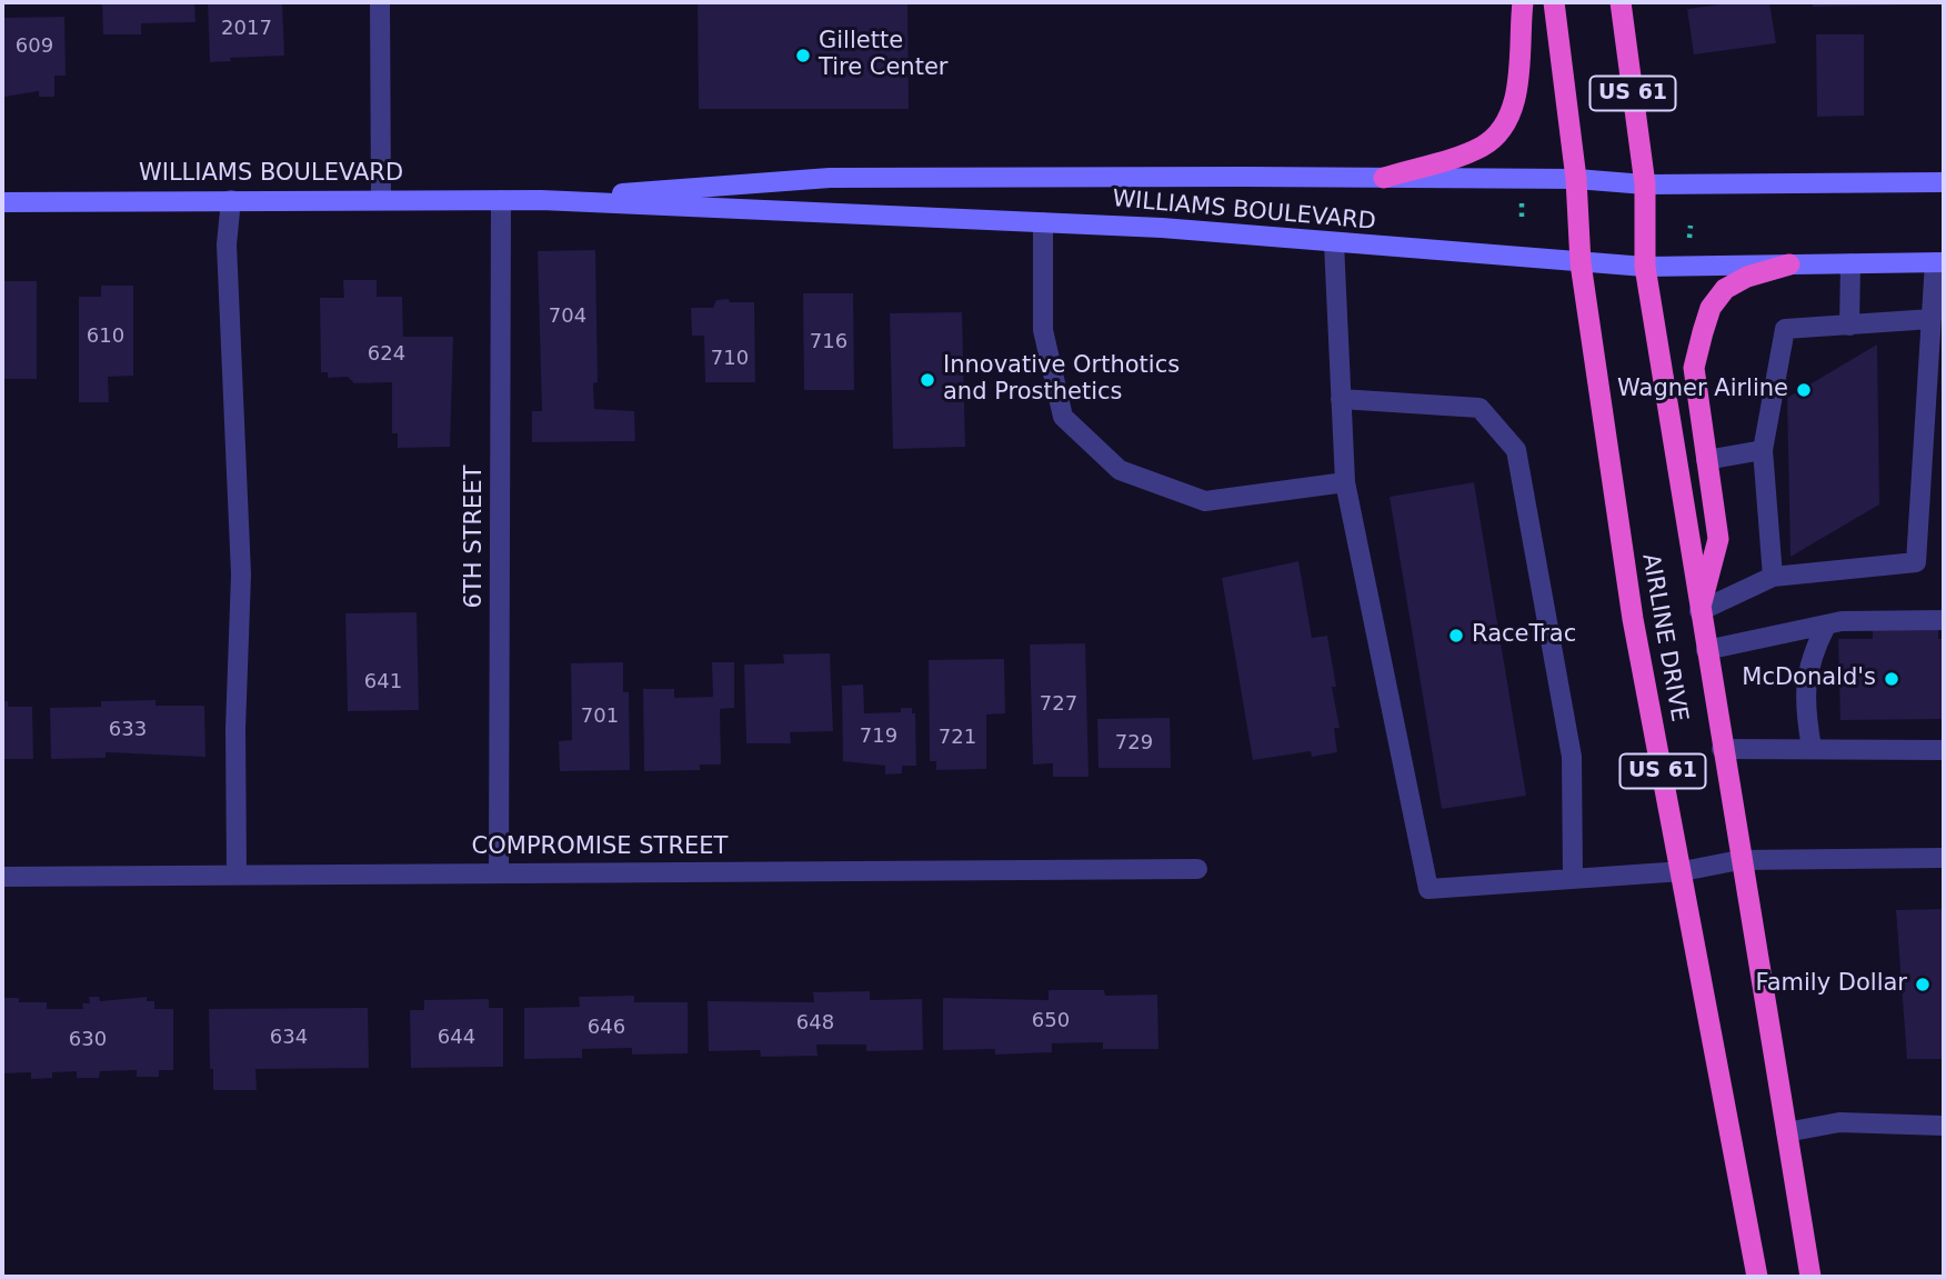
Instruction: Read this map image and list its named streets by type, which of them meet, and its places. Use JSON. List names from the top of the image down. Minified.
{"streets":{"highway":["US 61","AIRLINE DRIVE"],"main road":["WILLIAMS BOULEVARD"],"street":["6TH STREET","COMPROMISE STREET"]},"crossings":[["WILLIAMS BOULEVARD","6TH STREET"],["WILLIAMS BOULEVARD","AIRLINE DRIVE"],["6TH STREET","COMPROMISE STREET"]],"places":["Gillette Tire Center","Innovative Orthotics and Prosthetics","Wagner Airline","RaceTrac","McDonald's","Family Dollar"],"house_numbers":["2017","609","704","610","716","624","710","641","727","701","633","719","721","729","650","648","646","634","644","630"]}
